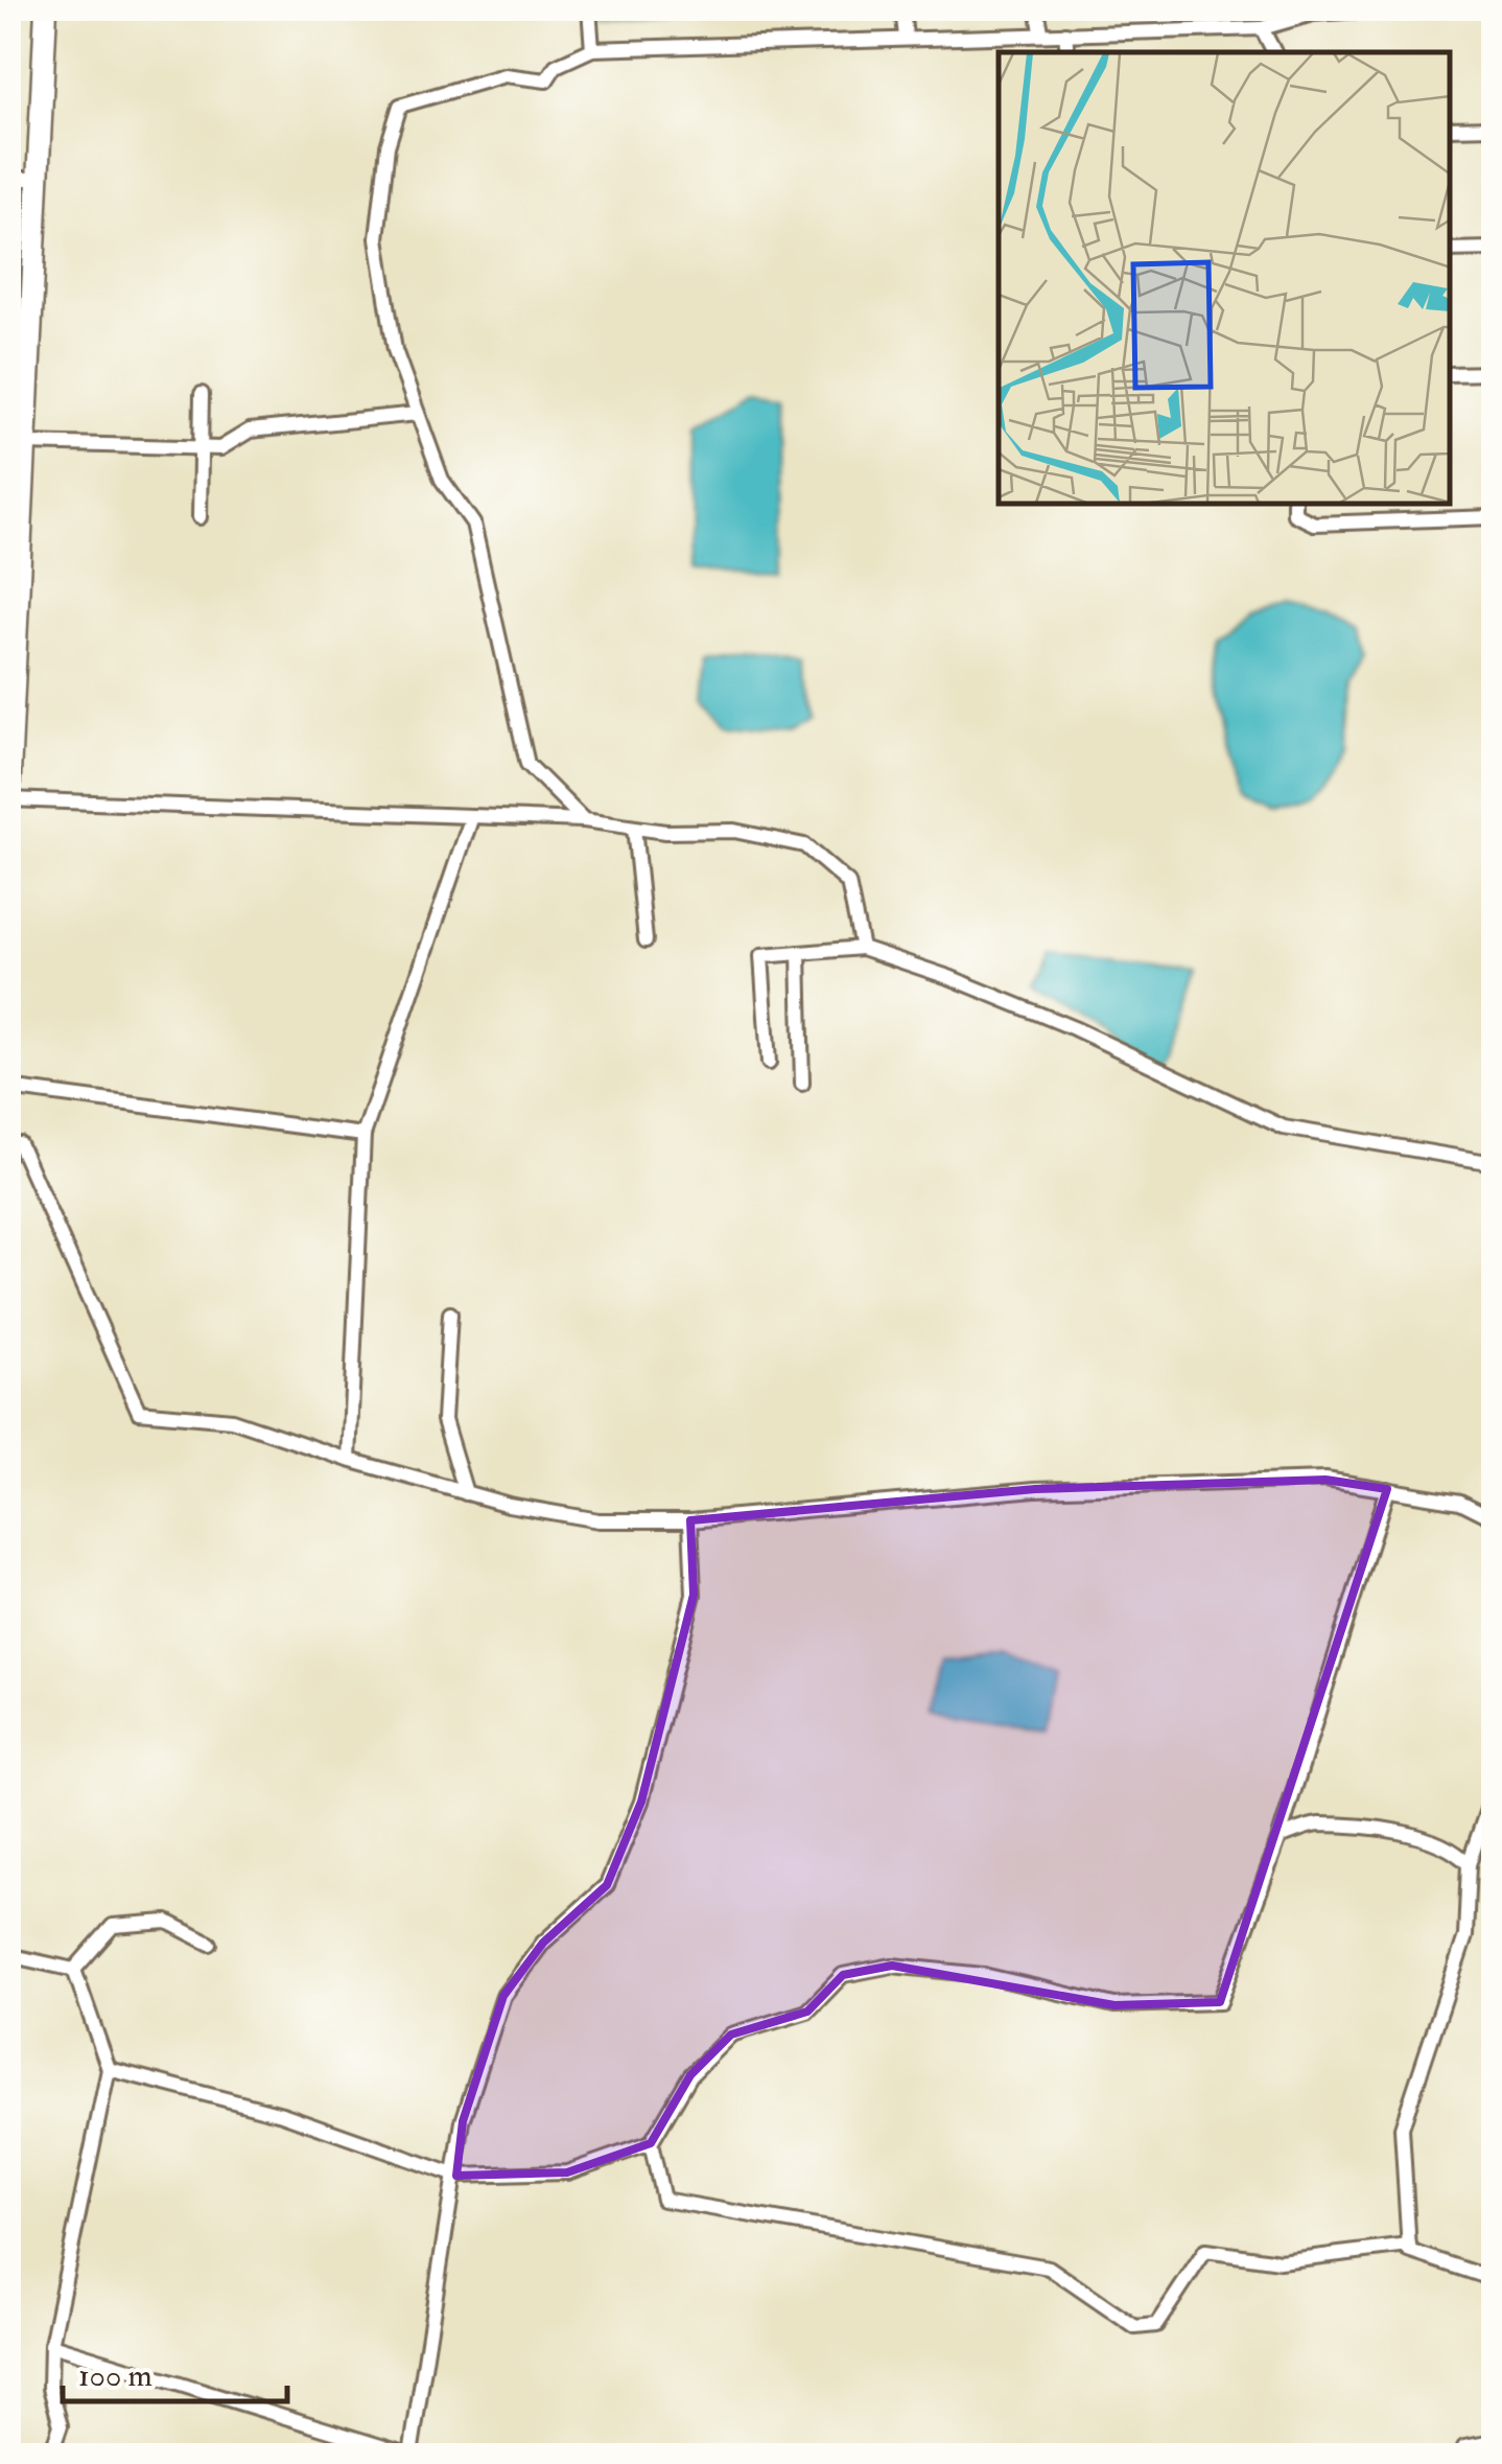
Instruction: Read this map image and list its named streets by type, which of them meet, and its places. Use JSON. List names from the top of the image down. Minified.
{"scale_bar":"100 m"}
